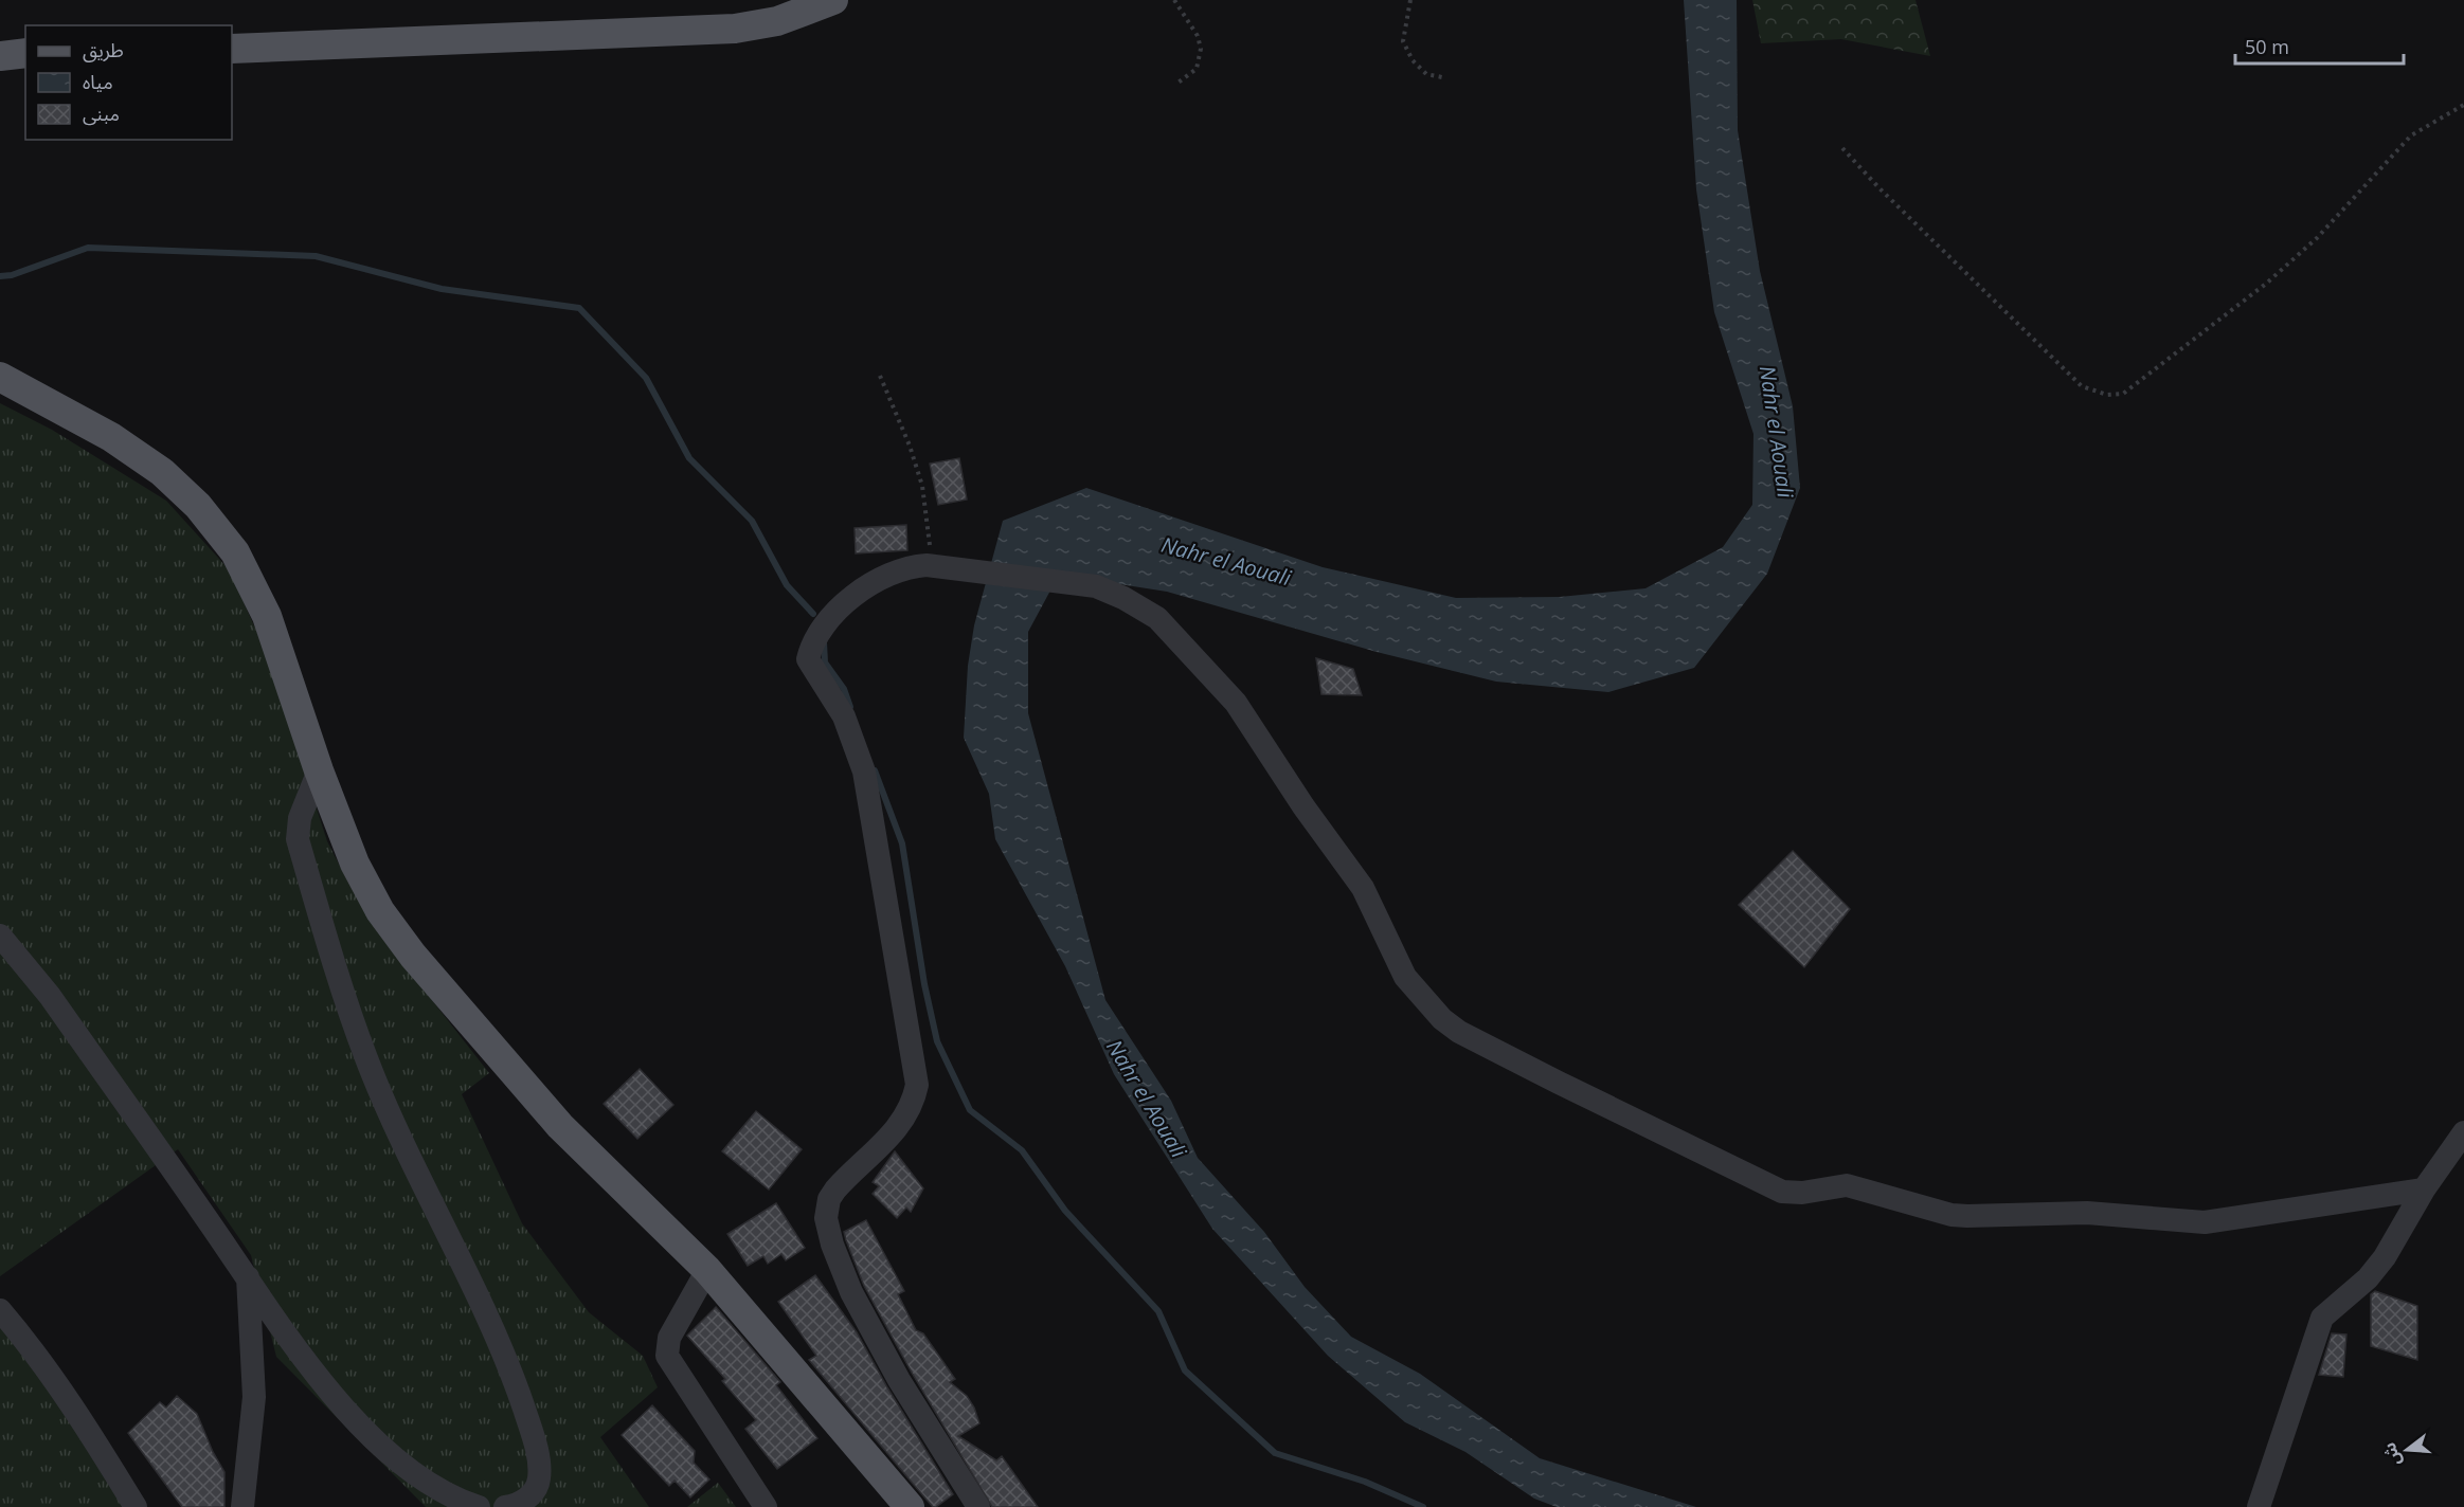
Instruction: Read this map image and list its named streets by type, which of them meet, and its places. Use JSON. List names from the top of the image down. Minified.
{"water":["Nahr el Aouali"],"legend":["طريق","مياه","مبنى"],"scale_bar":"50 m","north":"left"}
